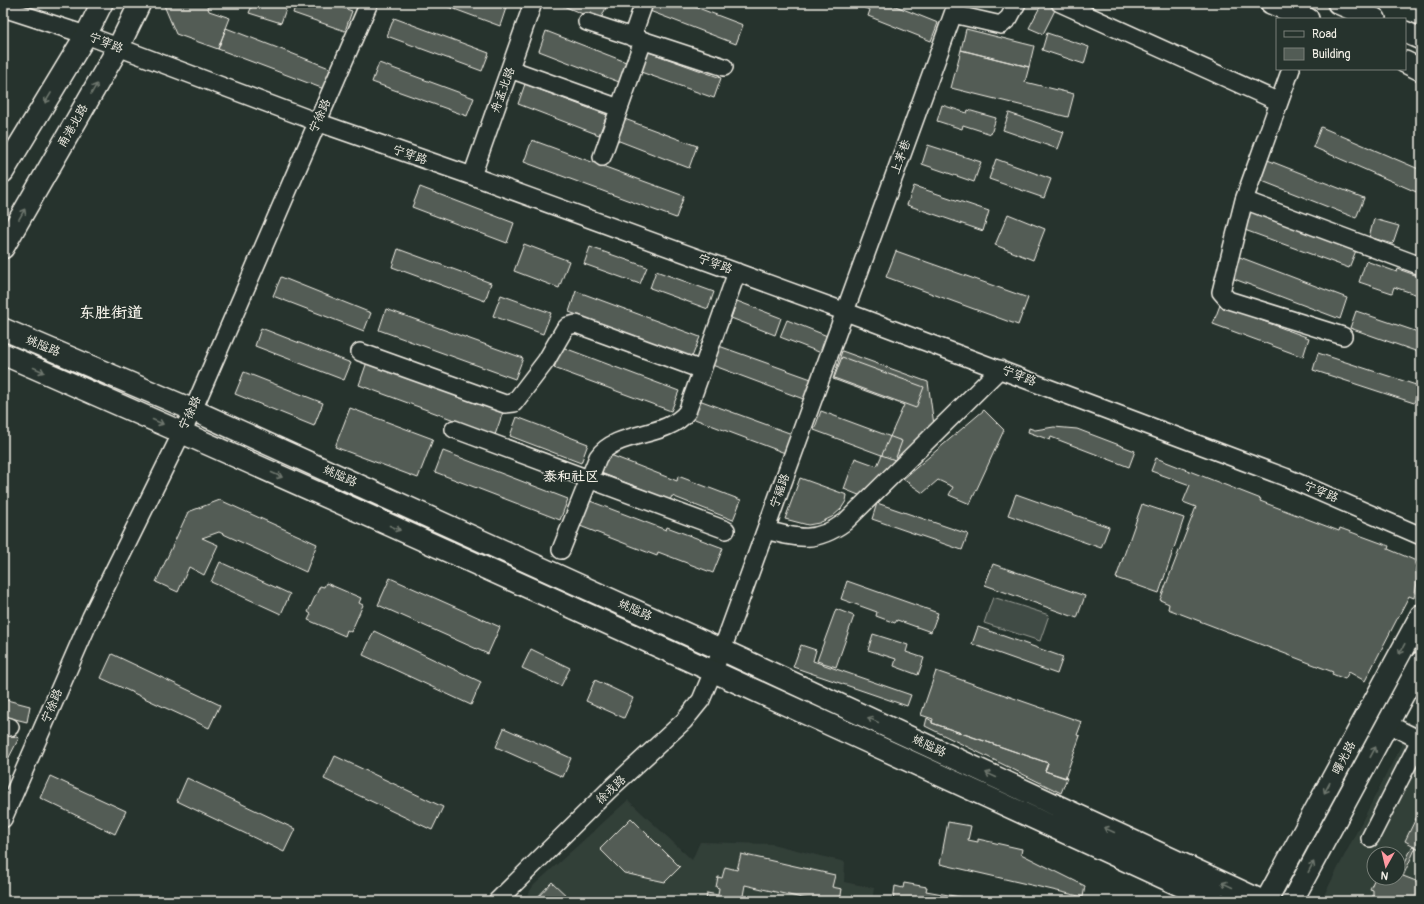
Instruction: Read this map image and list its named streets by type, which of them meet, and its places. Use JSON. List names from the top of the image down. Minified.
{"streets":{"main road":["甬港北路","姚隘路","曙光路"],"street":["宁穿路","舟孟北路","宁徐路","上茅巷","宁福路","徐戎路"]},"crossings":[["宁穿路","舟孟北路"],["宁穿路","宁徐路"],["宁穿路","甬港北路"],["宁穿路","上茅巷"],["宁穿路","宁福路"],["宁徐路","姚隘路"],["上茅巷","宁福路"],["姚隘路","宁福路"],["姚隘路","徐戎路"],["宁福路","徐戎路"]],"districts":["东胜街道","泰和社区"],"legend":["Road","Building"],"north":"bottom"}
